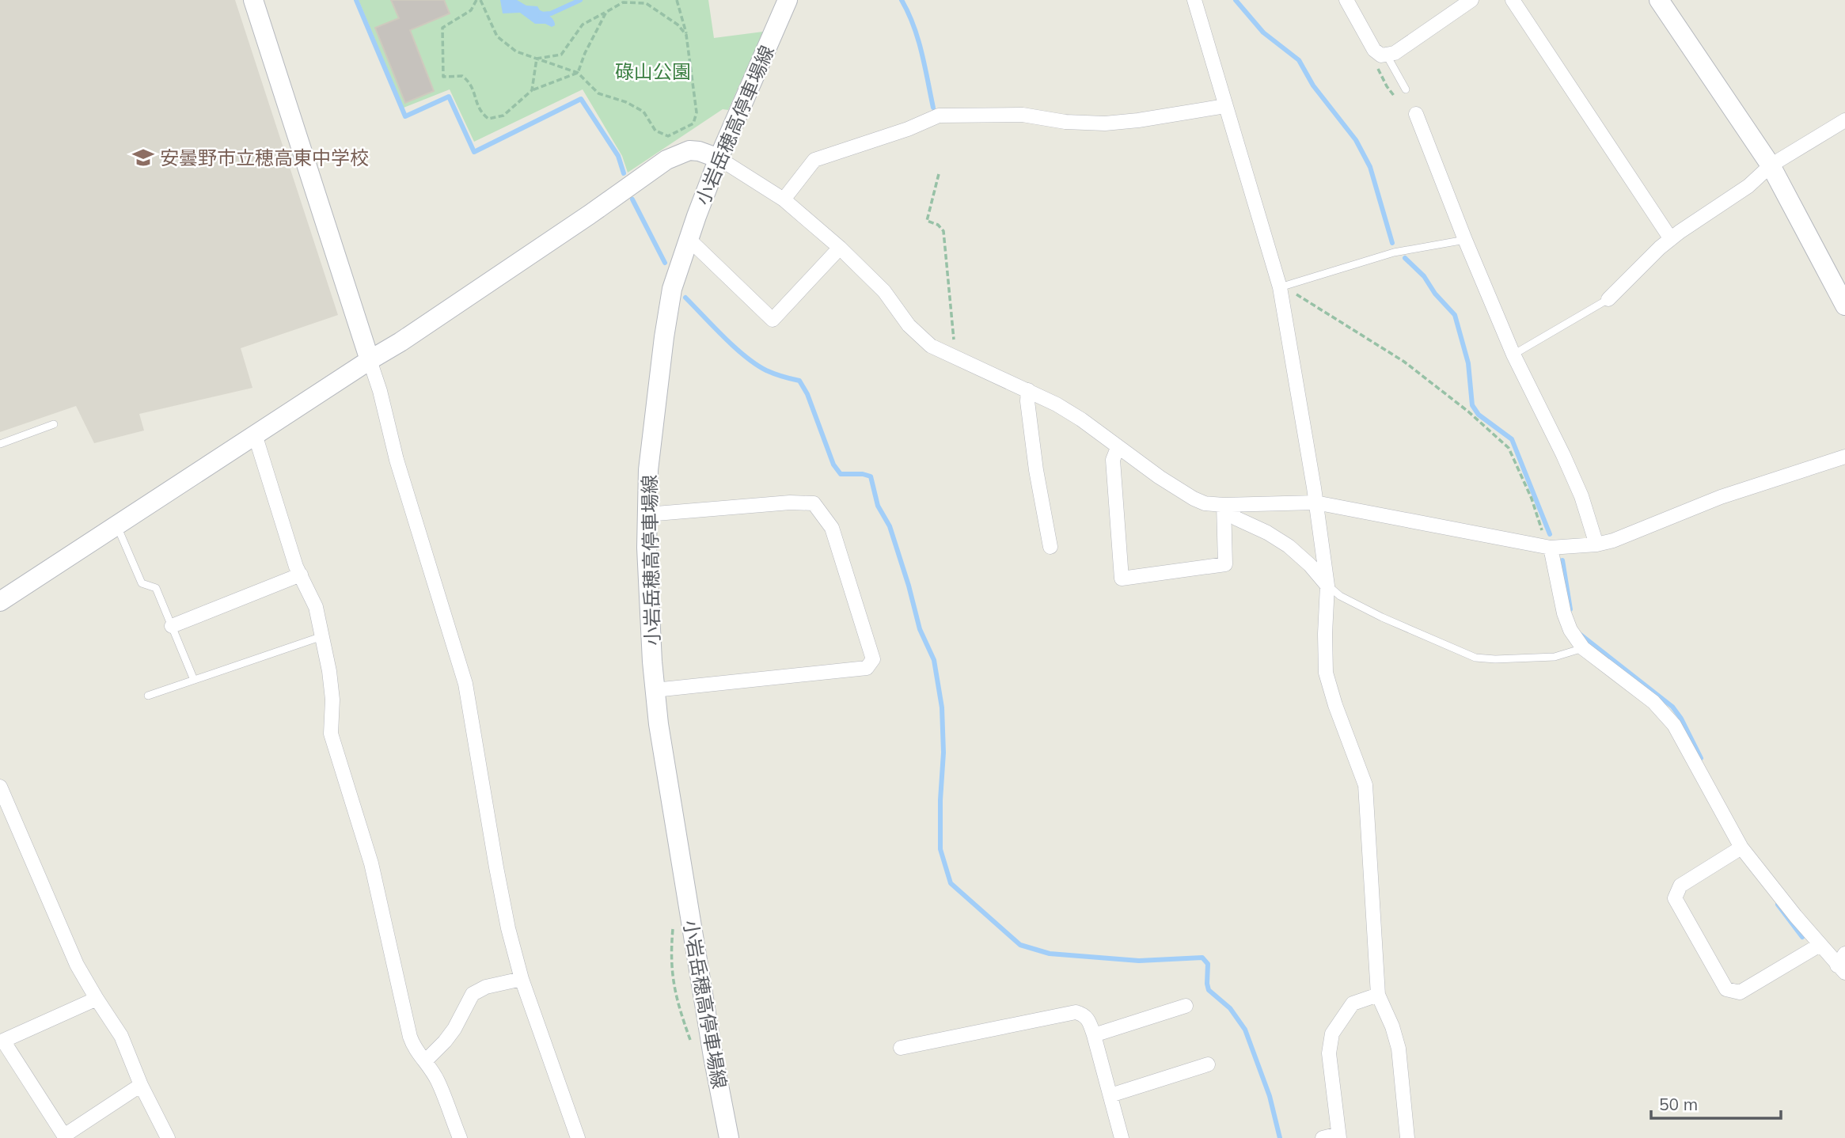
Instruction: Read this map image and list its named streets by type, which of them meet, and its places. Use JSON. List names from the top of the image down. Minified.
{"streets":{"street":["小岩岳穂高停車場線"]},"parks":["碌山公園"],"places":{"school or university":["安曇野市立穂高東中学校"]},"scale_bar":"50 m"}
